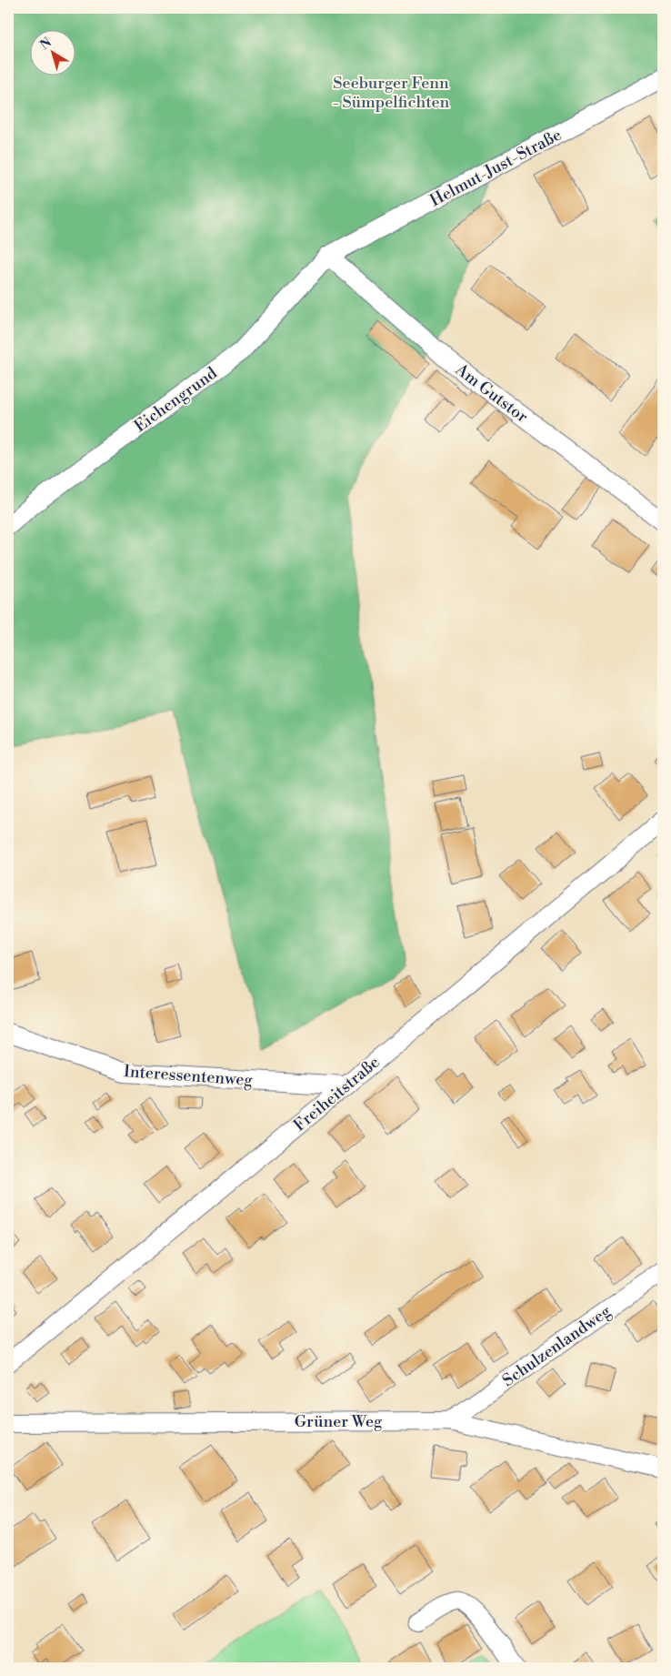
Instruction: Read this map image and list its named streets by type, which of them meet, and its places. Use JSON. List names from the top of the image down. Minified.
{"streets":{"street":["Helmut-Just-Straße","Am Gutstor","Eichengrund","Interessentenweg","Freiheitstraße","Schulzenlandweg","Grüner Weg"]},"crossings":[["Helmut-Just-Straße","Am Gutstor"],["Helmut-Just-Straße","Eichengrund"],["Am Gutstor","Eichengrund"],["Interessentenweg","Freiheitstraße"],["Schulzenlandweg","Grüner Weg"]],"parks":["Seeburger Fenn - Sümpelfichten"],"north":"top left"}
